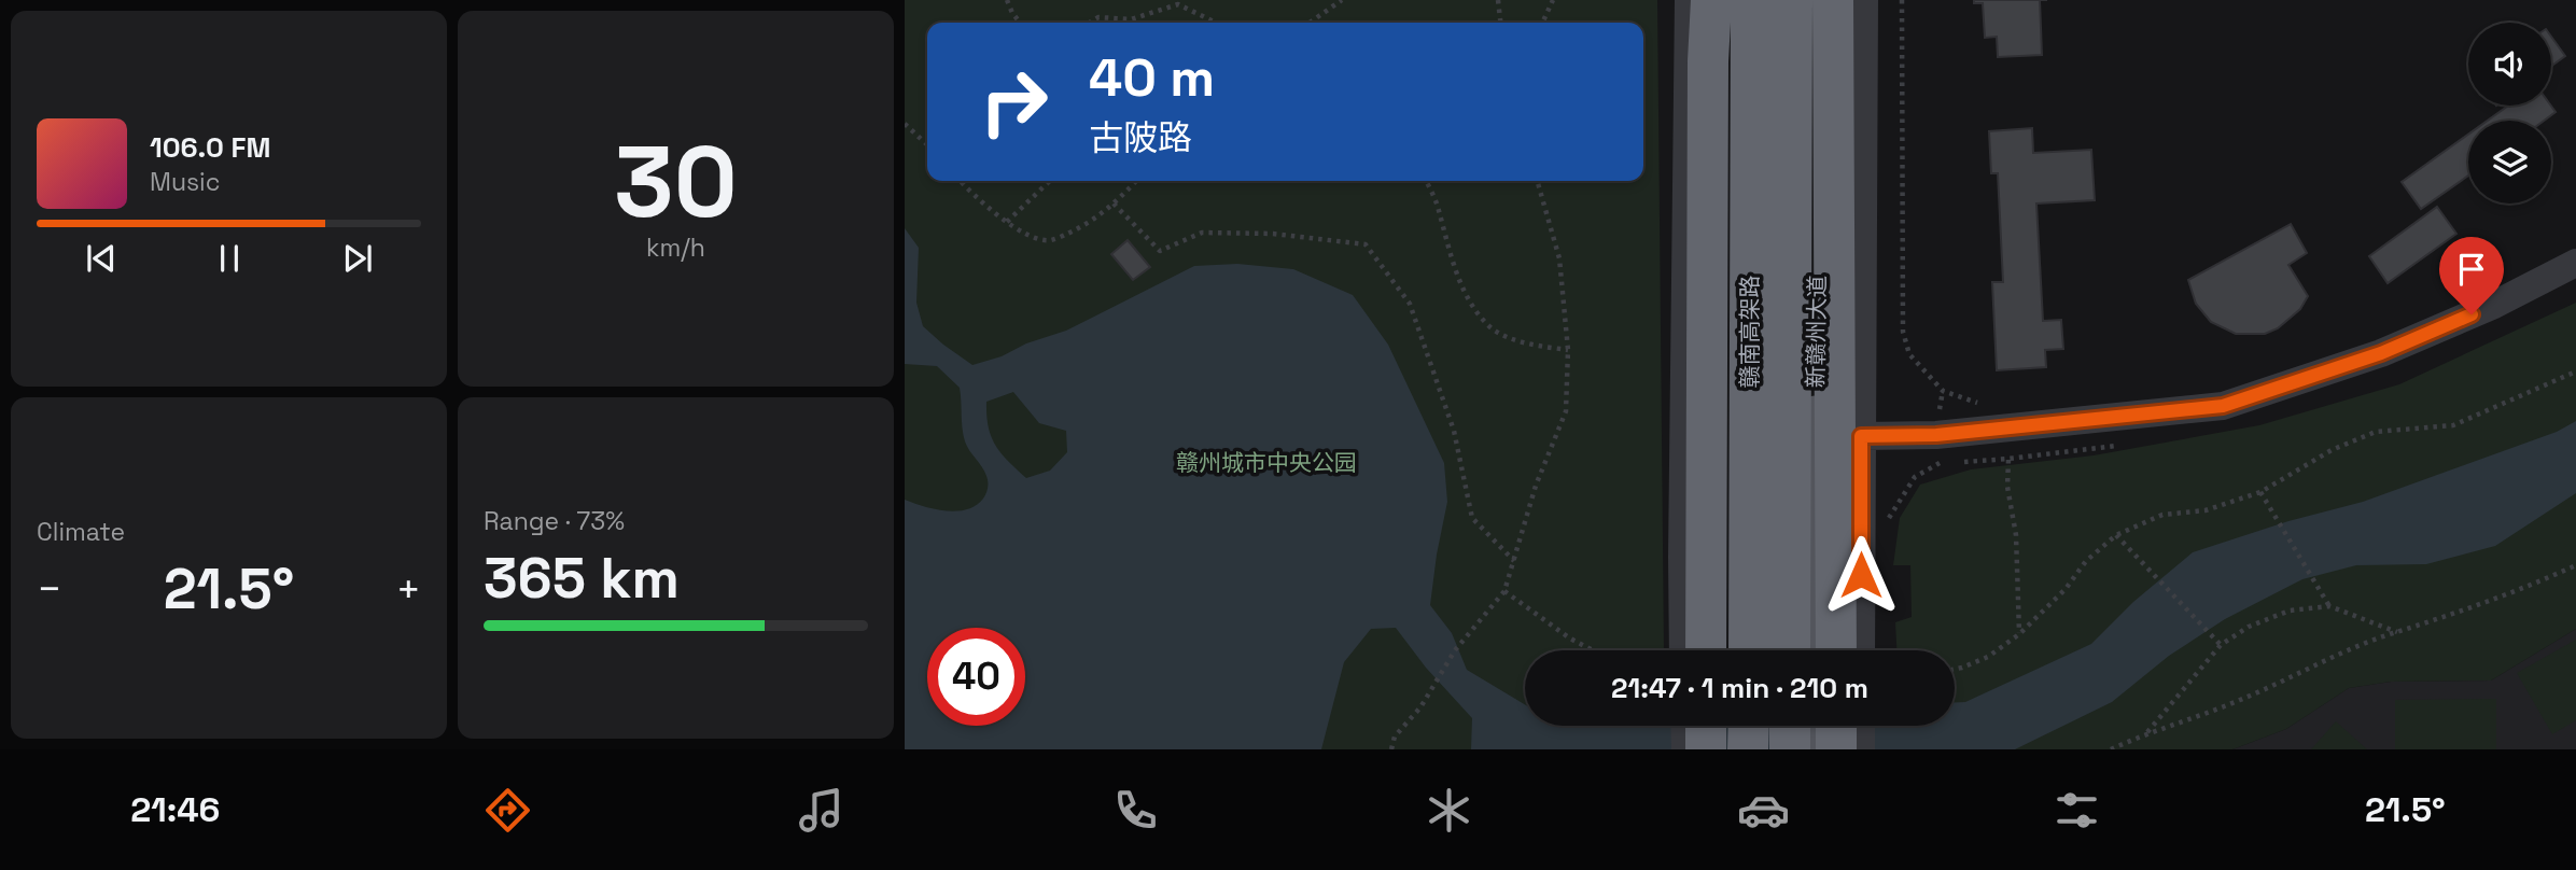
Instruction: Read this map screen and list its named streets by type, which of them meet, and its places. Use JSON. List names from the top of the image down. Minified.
{"streets":{"highway":["赣南高架路"],"main road":["新赣州大道"]},"parks":["赣州城市中央公园"],"page":{"tile":[["30","km/h"],"Climate",["Range · 73%","365 km"]],"turn":["40 m","古陂路"],"song":["106.0 FM","Music"],"heat":["−","21.5°","+"],"limit":"40","trip":"21:47 · 1 min · 210 m","tabs":["21:46","21.5°"]}}
